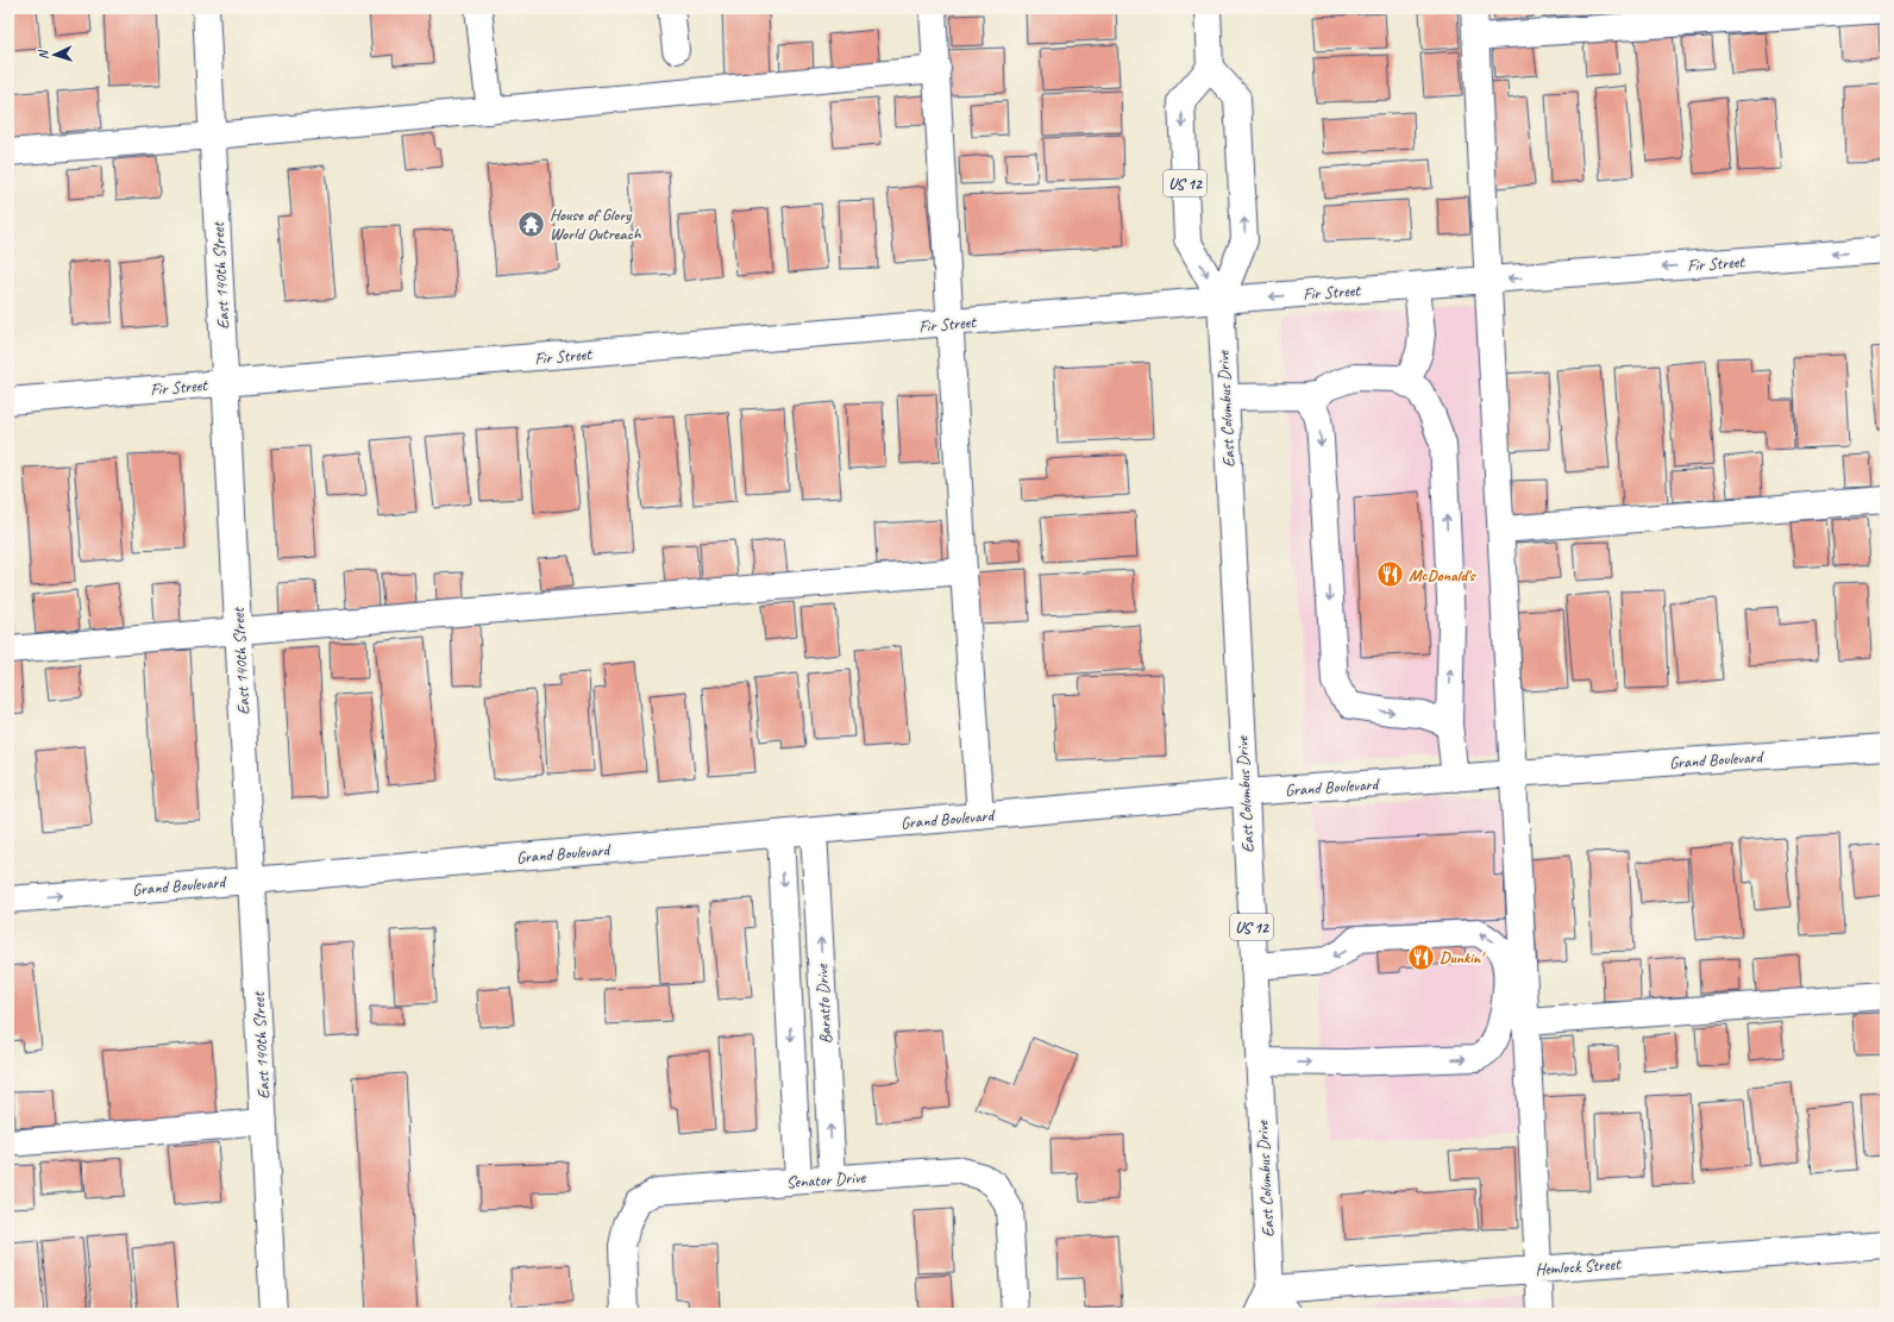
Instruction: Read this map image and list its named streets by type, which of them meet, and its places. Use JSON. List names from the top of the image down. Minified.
{"streets":{"street":["US 12","Fir Street","East 140th Street","East Columbus Drive","Grand Boulevard","Baratto Drive","Senator Drive","Hemlock Street"]},"crossings":[["Fir Street","East 140th Street"],["Fir Street","East Columbus Drive"],["East 140th Street","Grand Boulevard"],["East Columbus Drive","Grand Boulevard"],["East Columbus Drive","Hemlock Street"],["Grand Boulevard","Baratto Drive"],["Baratto Drive","Senator Drive"]],"places":{"temple":["House of Glory World Outreach"],"restaurant":["McDonald's","Dunkin'"]},"north":"left"}
